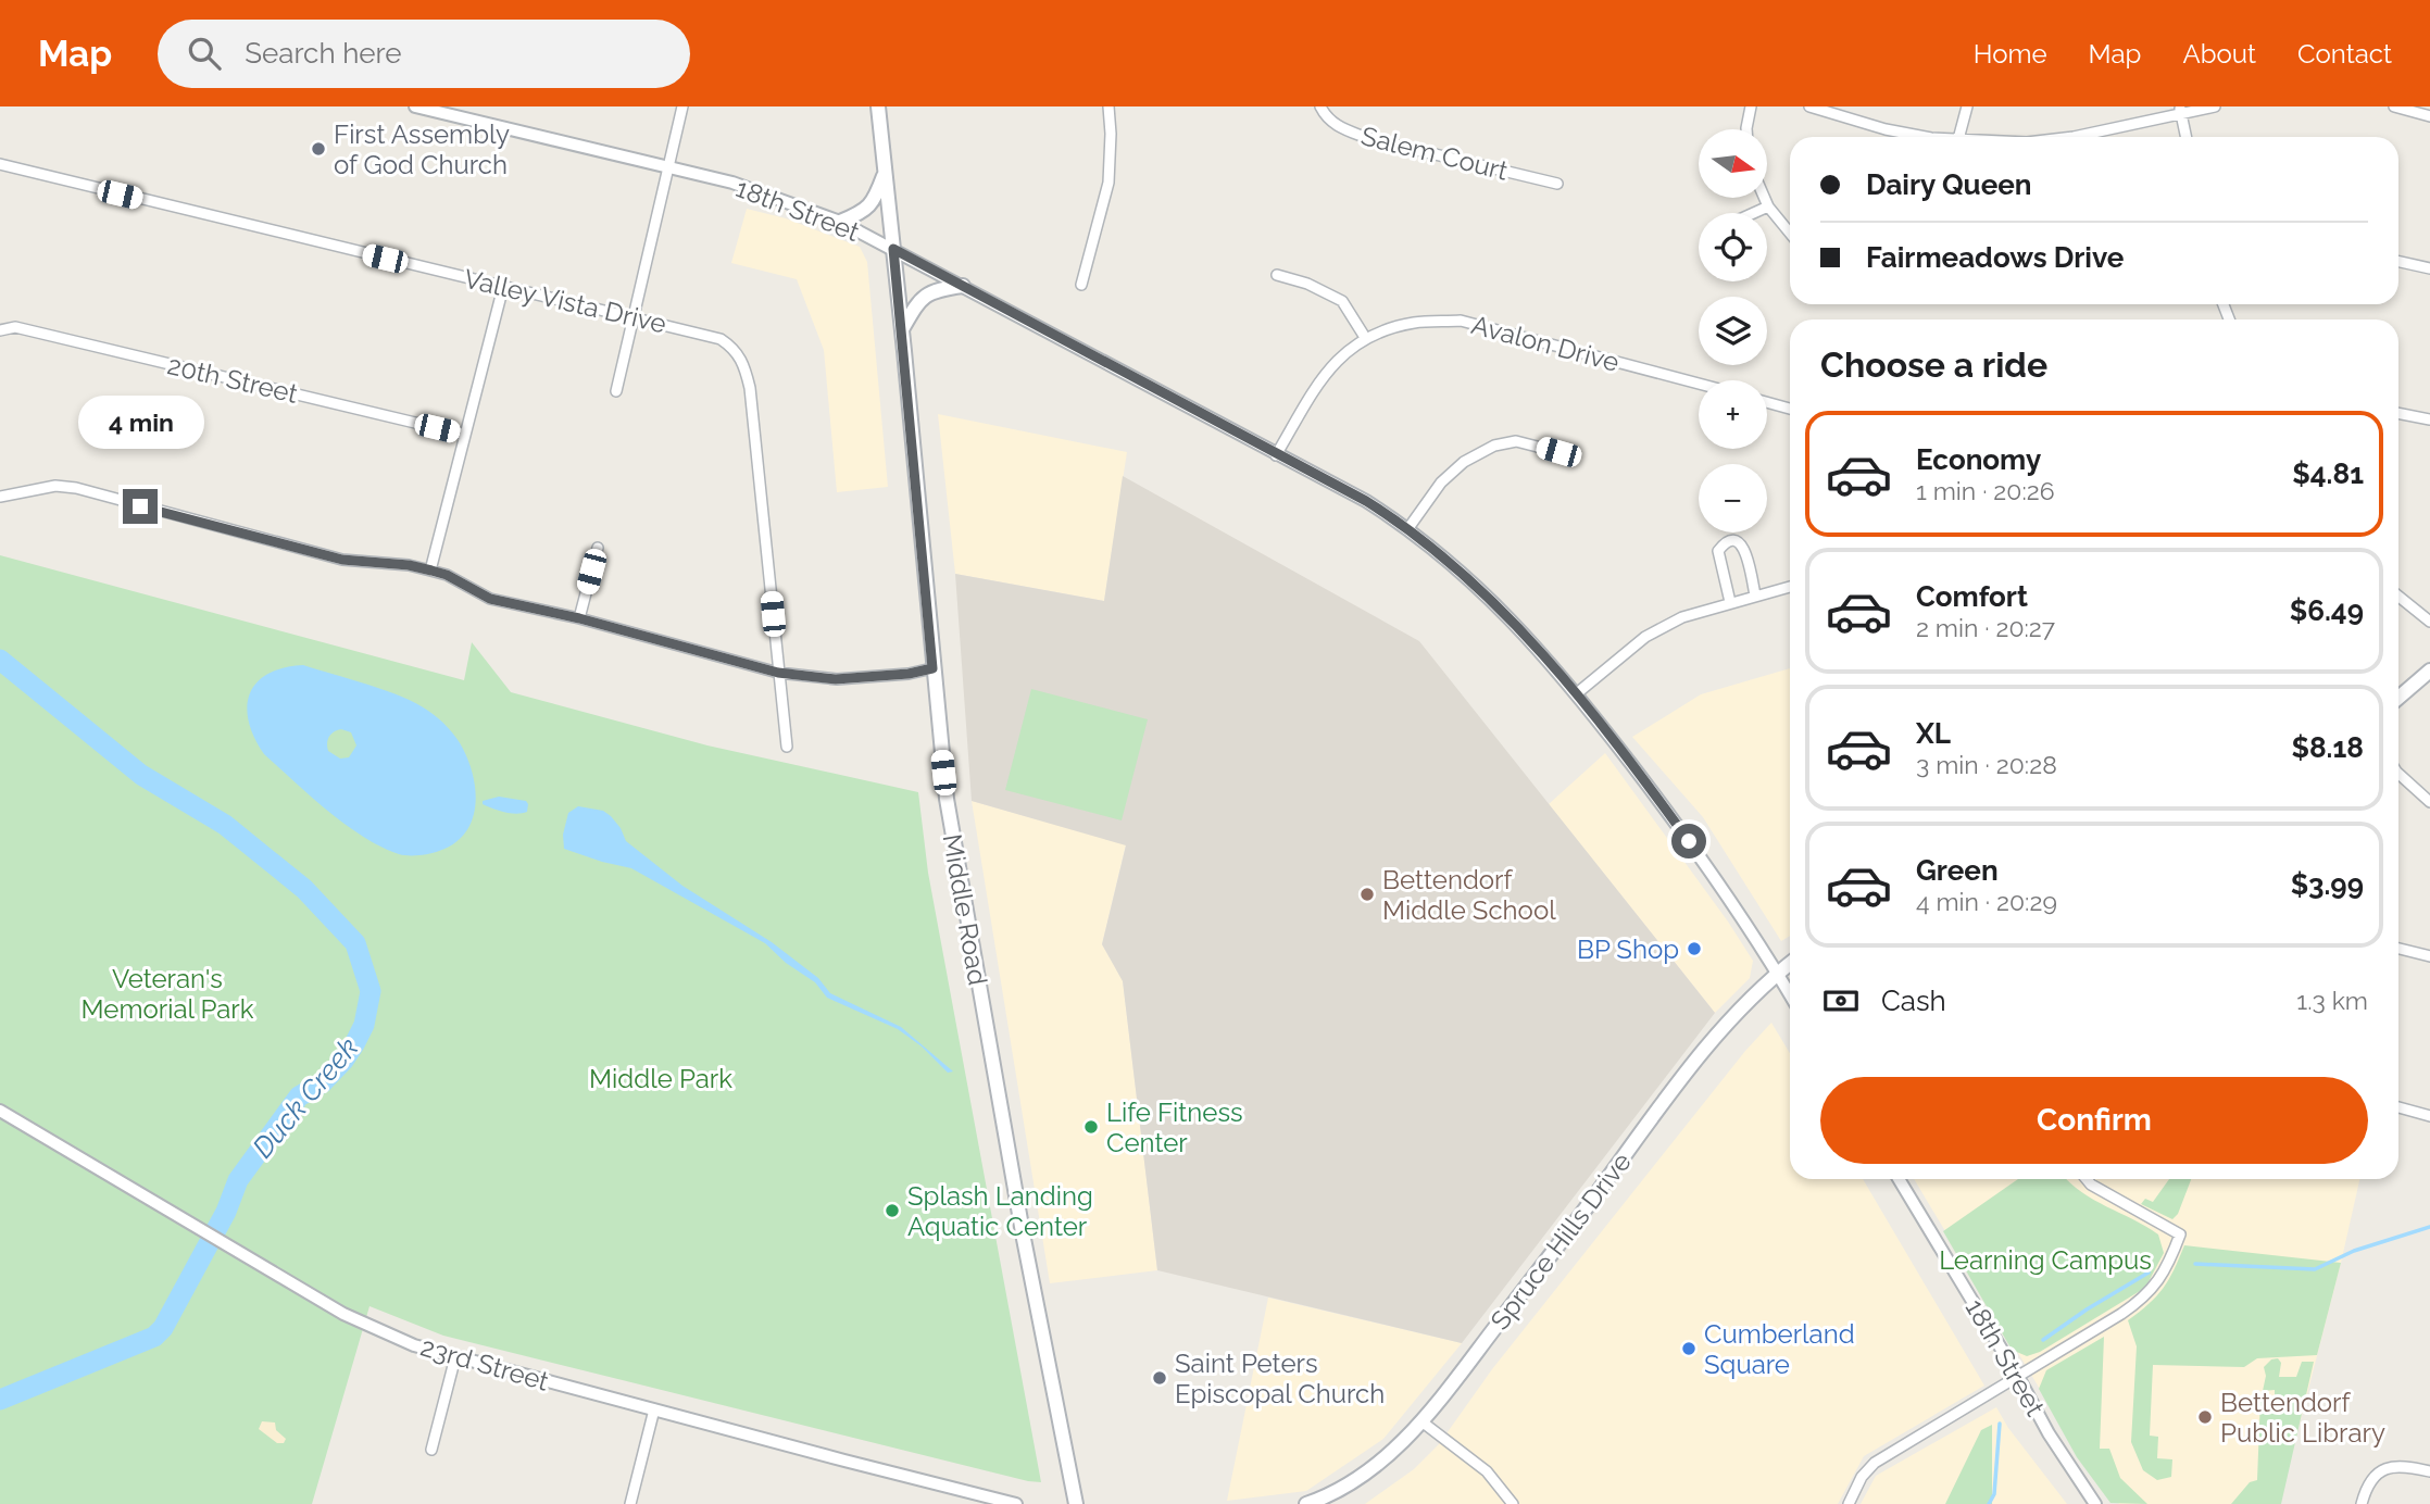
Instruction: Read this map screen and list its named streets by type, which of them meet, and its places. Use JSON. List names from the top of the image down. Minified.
{"streets":{"main road":["Middle Road","Spruce Hills Drive"],"street":["Salem Court","18th Street","Valley Vista Drive","Avalon Drive","20th Street","23rd Street"]},"crossings":[["18th Street","Avalon Drive"],["18th Street","Middle Road"],["18th Street","Spruce Hills Drive"]],"water":["Duck Creek"],"parks":["Veteran's Memorial Park","Middle Park","Learning Campus"],"places":["First Assembly of God Church","Bettendorf Middle School","BP Shop","Life Fitness Center","Splash Landing Aquatic Center","Cumberland Square","Saint Peters Episcopal Church","Bettendorf Public Library"],"north":"right","page":{"header":"Map","search":"Search here","nav":["Home","Map","About","Contact"],"map_buttons":["+","−"],"banner":["Dairy Queen","Fairmeadows Drive"],"heading":"Choose a ride","bubble":"4 min","list":[{"name":"Economy","note":"1 min · 20:26","value":"$4.81"},{"name":"Comfort","note":"2 min · 20:27","value":"$6.49"},{"name":"XL","note":"3 min · 20:28","value":"$8.18"},{"name":"Green","note":"4 min · 20:29","value":"$3.99"}],"pay":["Cash","1.3 km"],"buttons":"Confirm"}}
